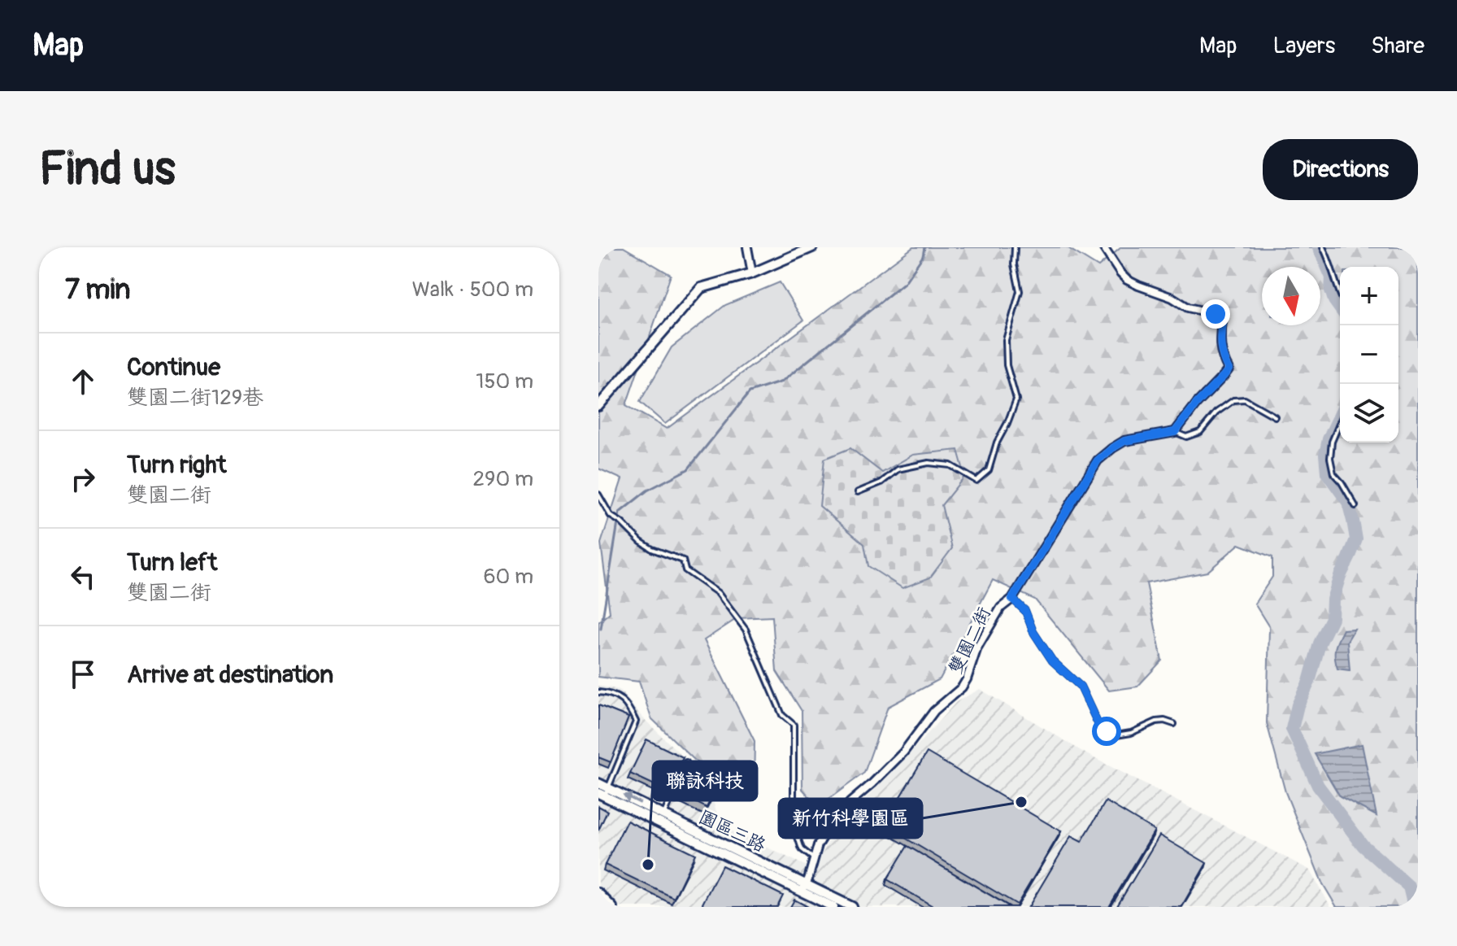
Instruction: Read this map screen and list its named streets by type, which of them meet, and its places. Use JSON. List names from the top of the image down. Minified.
{"streets":{"street":["雙園二街","園區三路"]},"crossings":[["雙園二街","園區三路"]],"places":["新竹科學園區","聯詠科技"],"north":"bottom","page":{"header":"Map","nav":["Map","Layers","Share"],"buttons":"Directions","title":"Find us","heading":["7 min","Walk · 500 m"],"map_buttons":["+","−"],"list":[["Continue","雙園二街129巷","150 m"],["Turn right","雙園二街","290 m"],["Turn left","雙園二街","60 m"],"Arrive at destination"]}}
